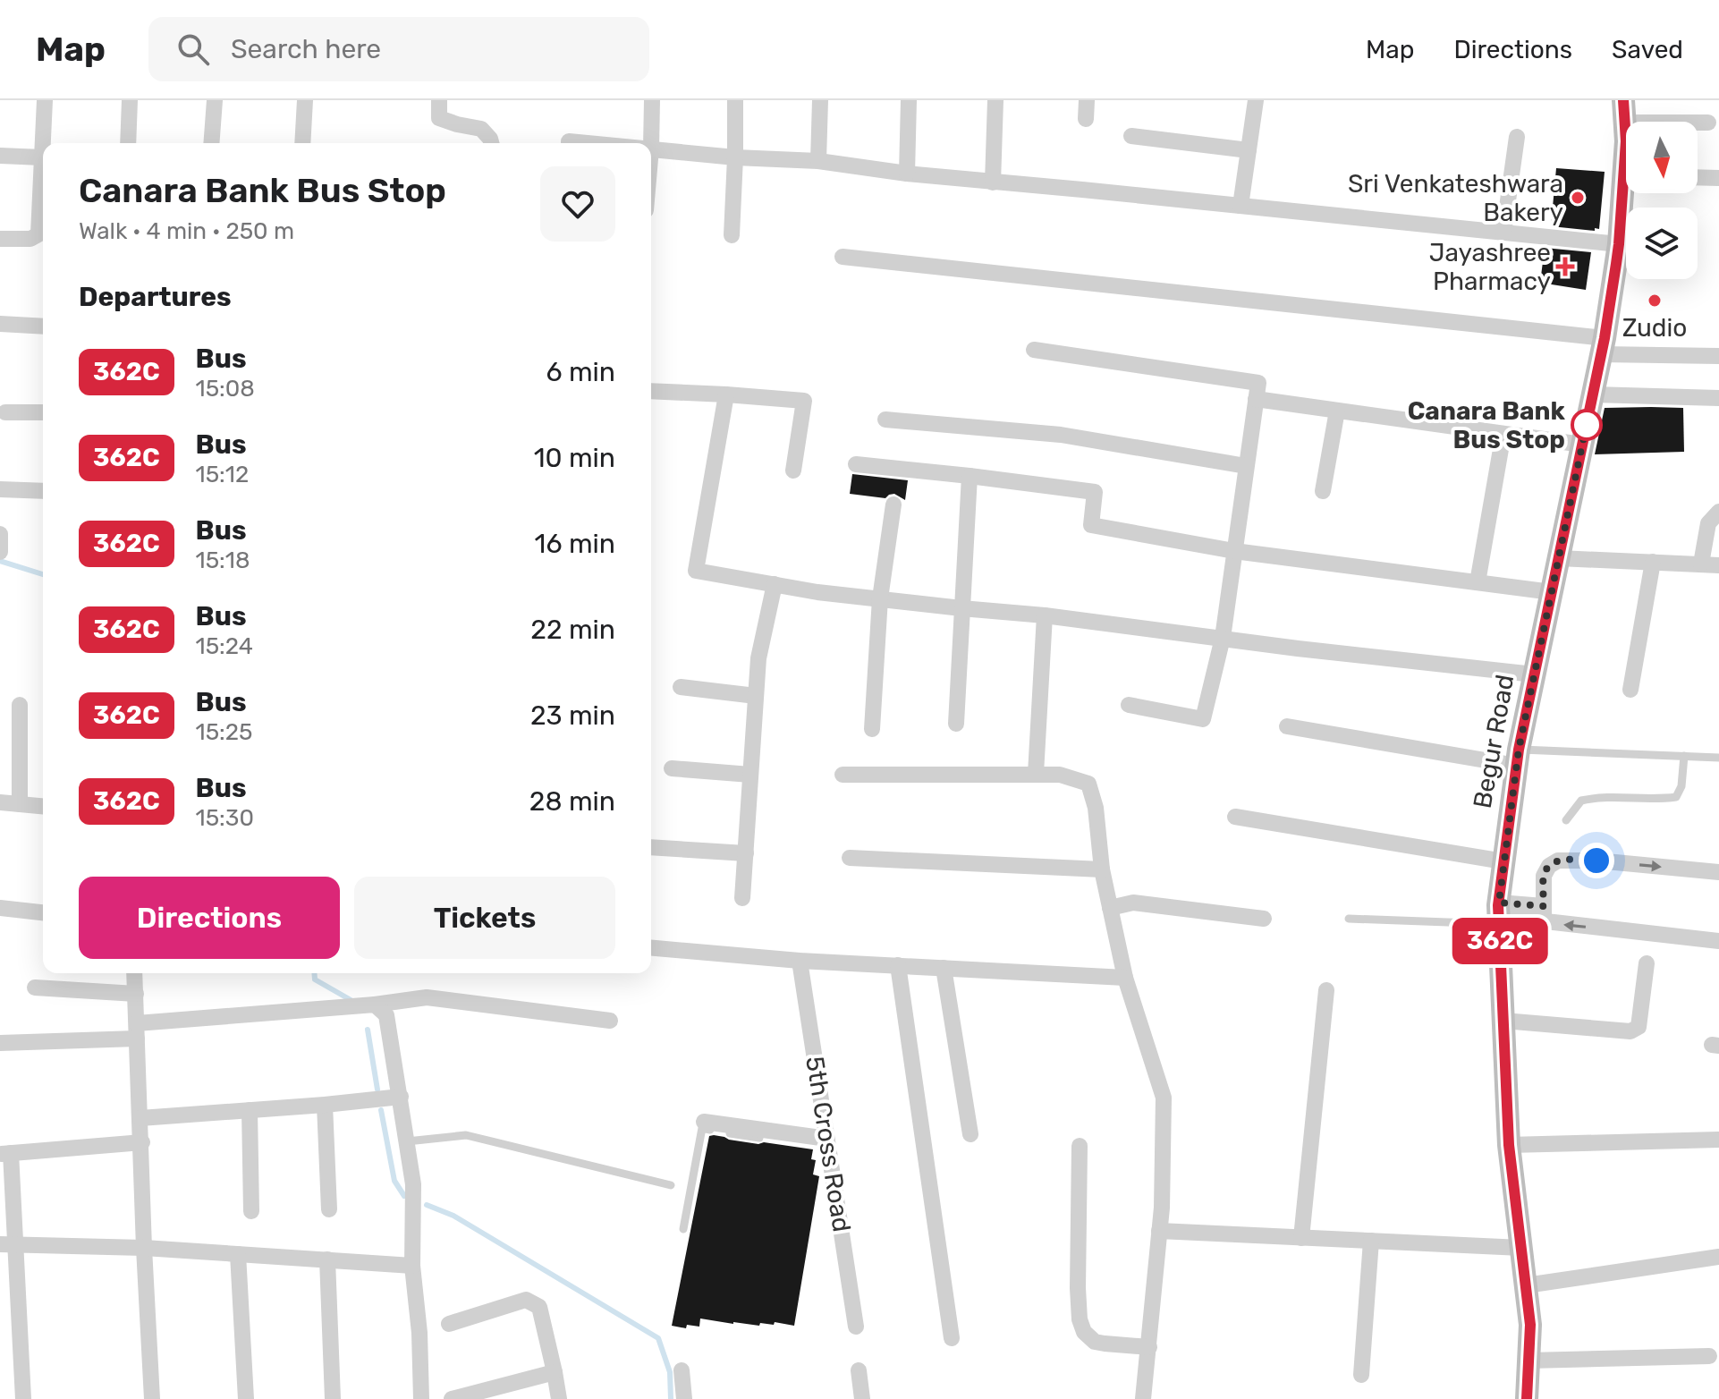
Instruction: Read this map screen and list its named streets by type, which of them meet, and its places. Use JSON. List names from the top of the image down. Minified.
{"streets":{"main road":["Begur Road"],"street":["5th Cross Road"]},"places":{"other":["Sri Venkateshwara Bakery","Zudio","Canara Bank Bus Stop"],"health":["Jayashree Pharmacy"]},"lines":["bus line 362C"],"north":"bottom","page":{"header":"Map","search":"Search here","nav":["Map","Directions","Saved"],"on_map":"362C","heading":[["Canara Bank Bus Stop","Walk · 4 min · 250 m"],"Departures"],"list":[{"mark":"362C","name":"Bus","note":"15:08","value":"6 min"},{"mark":"362C","name":"Bus","note":"15:12","value":"10 min"},{"mark":"362C","name":"Bus","note":"15:18","value":"16 min"},{"mark":"362C","name":"Bus","note":"15:24","value":"22 min"},{"mark":"362C","name":"Bus","note":"15:25","value":"23 min"},{"mark":"362C","name":"Bus","note":"15:30","value":"28 min"}],"buttons":["Directions","Tickets"]}}
